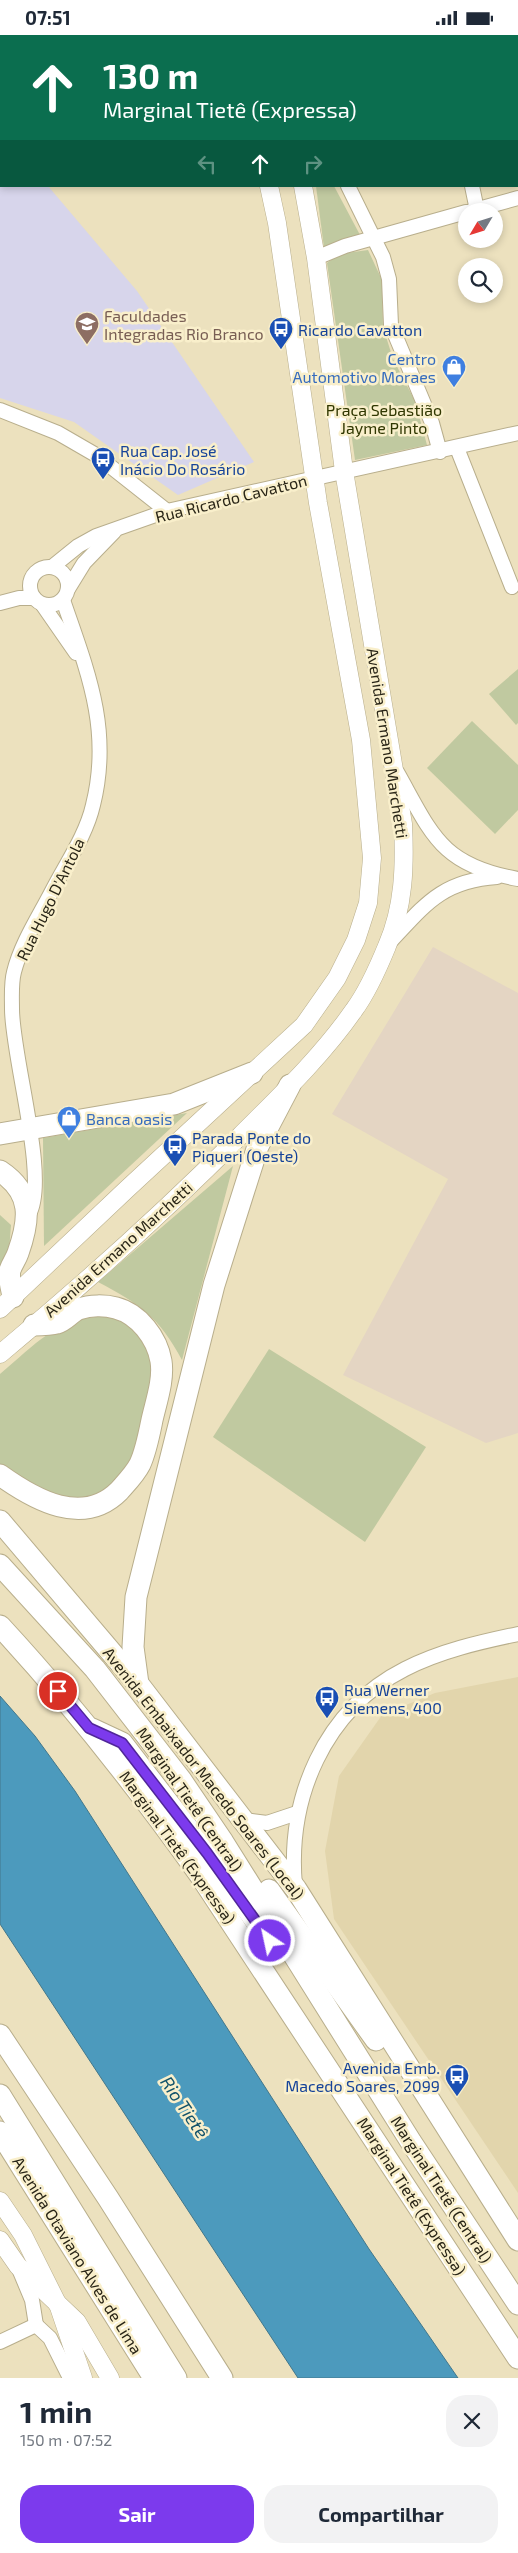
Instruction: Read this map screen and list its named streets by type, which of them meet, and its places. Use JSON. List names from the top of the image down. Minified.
{"streets":{"highway":["Avenida Embaixador Macedo Soares (Local)","Marginal Tietê (Central)","Marginal Tietê (Expressa)","Avenida Otaviano Alves de Lima"],"main road":["Avenida Ermano Marchetti"],"street":["Rua Ricardo Cavatton","Rua Hugo D'Antola"]},"crossings":[["Rua Ricardo Cavatton","Avenida Ermano Marchetti"],["Rua Ricardo Cavatton","Rua Hugo D'Antola"]],"water":["Rio Tietê"],"parks":["Praça Sebastião Jayme Pinto"],"places":{"school or university":["Faculdades Integradas Rio Branco"],"bus stop":["Ricardo Cavatton","Rua Cap. José Inácio Do Rosário","Parada Ponte do Piqueri (Oeste)","Rua Werner Siemens, 400","Avenida Emb. Macedo Soares, 2099"],"shop":["Centro Automotivo Moraes","Banca oasis"]},"north":"bottom left","page":{"status":"07:51","turn":["130 m","Marginal Tietê (Expressa)"],"heading":["1 min","150 m · 07:52"],"buttons":["Sair","Compartilhar"]}}
